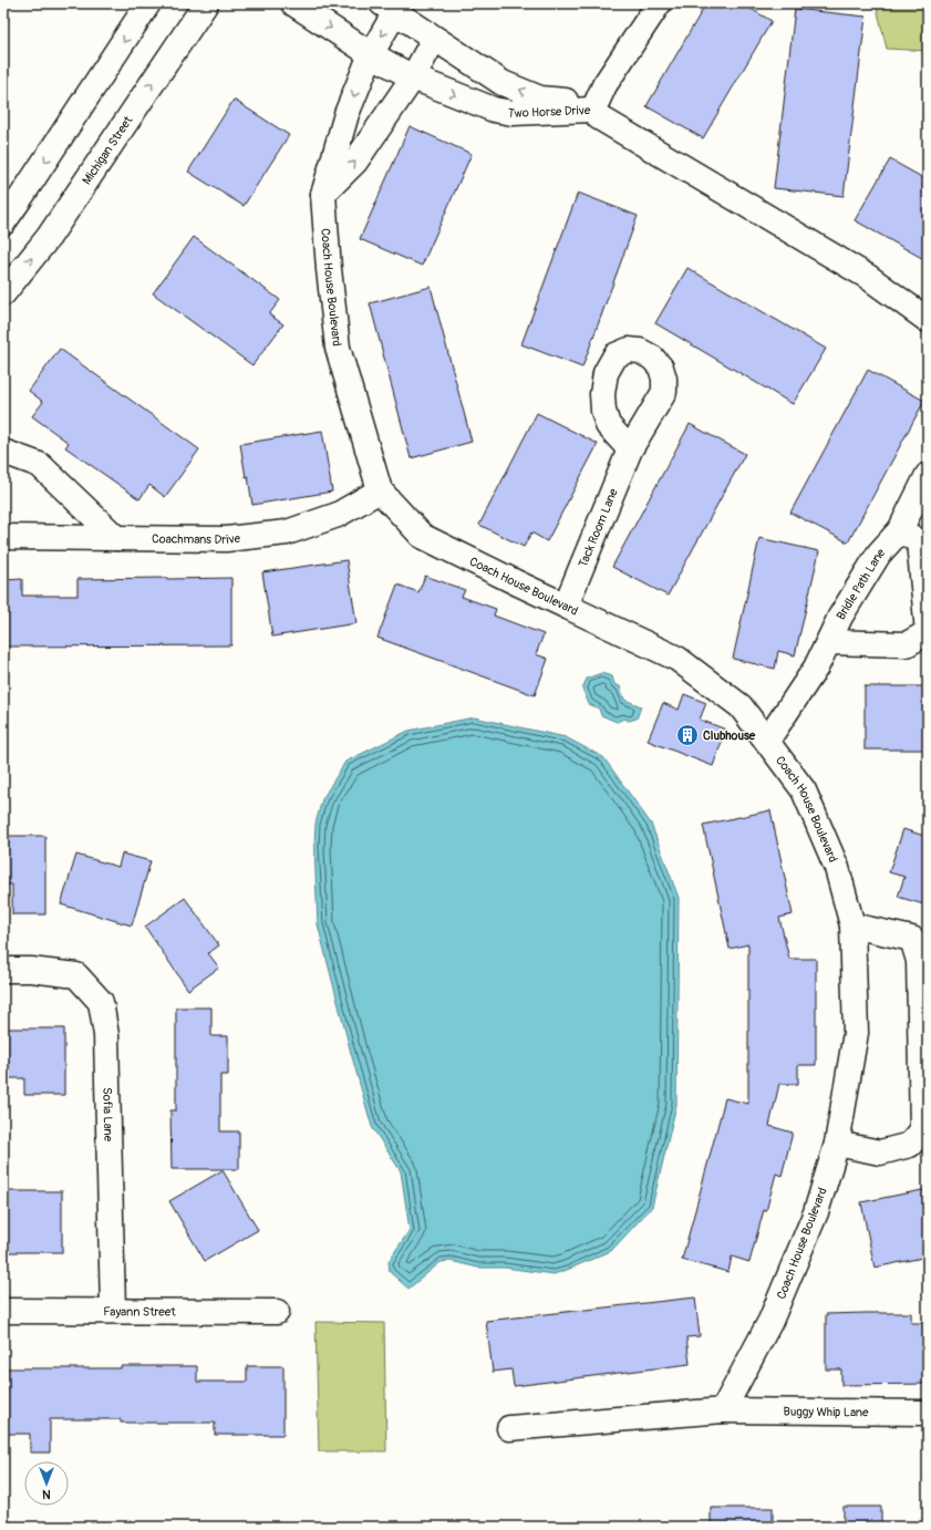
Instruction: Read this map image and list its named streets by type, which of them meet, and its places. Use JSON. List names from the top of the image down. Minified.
{"streets":{"street":["Two Horse Drive","Michigan Street","Coach House Boulevard","Tack Room Lane","Coachmans Drive","Bridle Path Lane","Sofia Lane","Fayann Street","Buggy Whip Lane"]},"crossings":[["Two Horse Drive","Coach House Boulevard"],["Coach House Boulevard","Tack Room Lane"],["Coach House Boulevard","Coachmans Drive"],["Coach House Boulevard","Bridle Path Lane"],["Coach House Boulevard","Buggy Whip Lane"],["Sofia Lane","Fayann Street"]],"places":{"building":["Clubhouse"]},"north":"bottom"}
